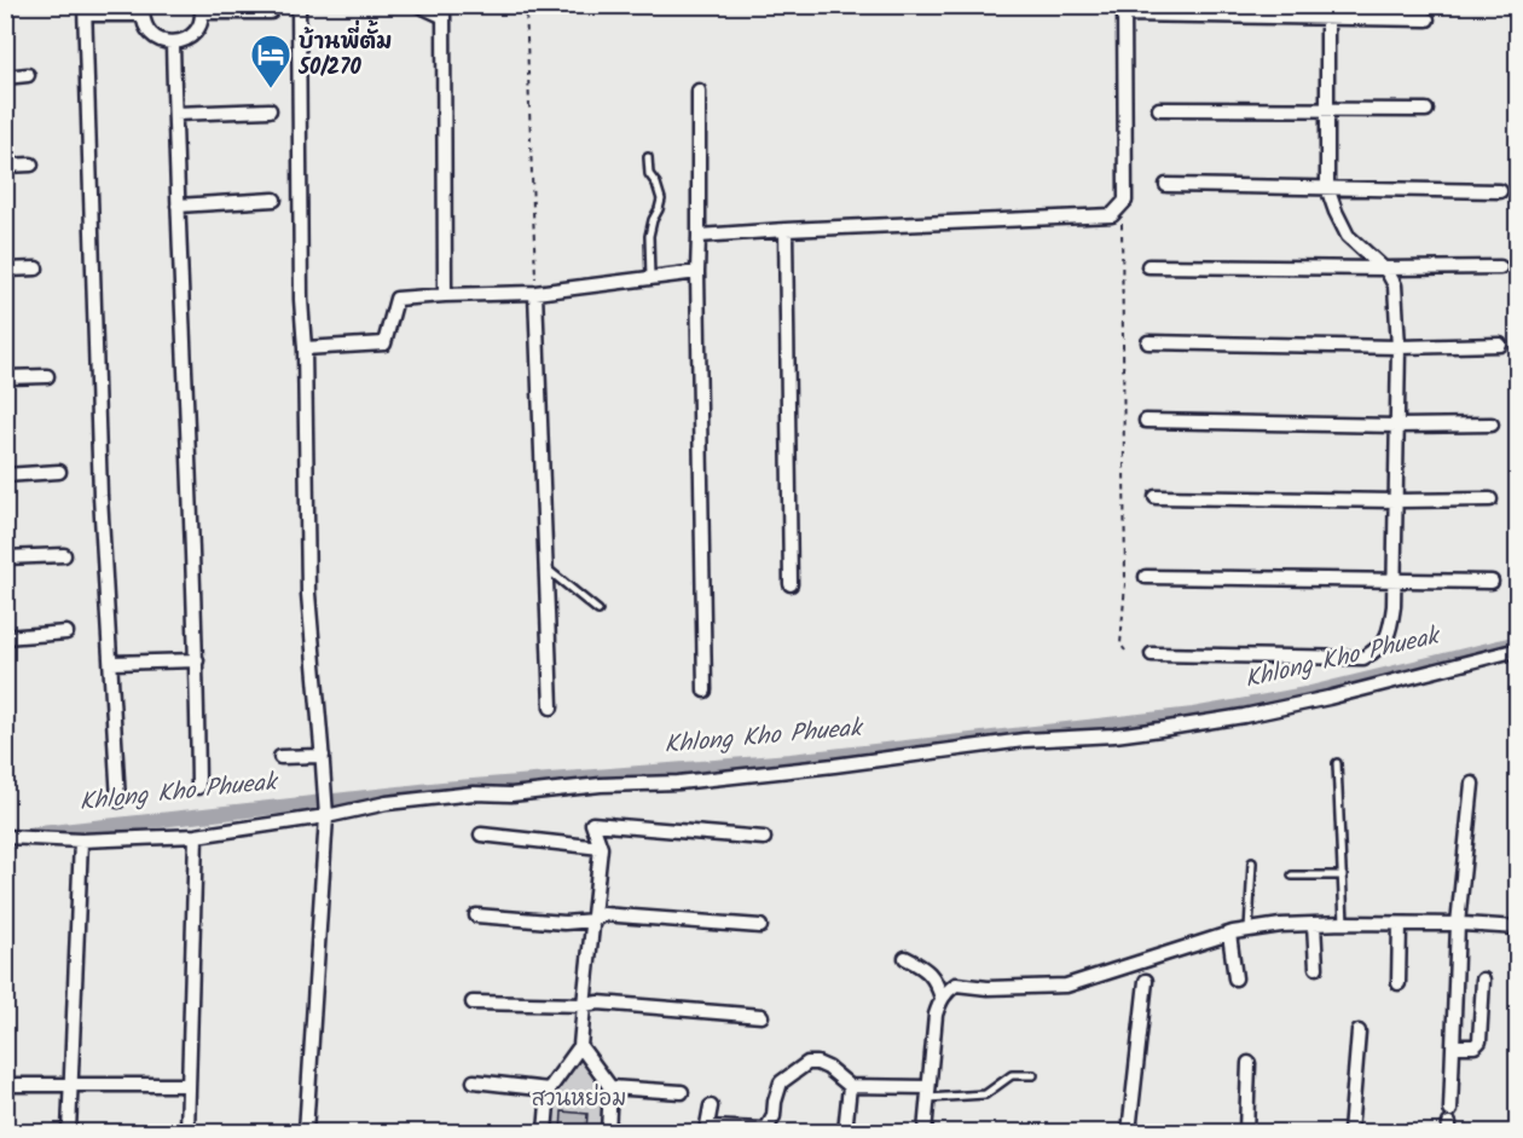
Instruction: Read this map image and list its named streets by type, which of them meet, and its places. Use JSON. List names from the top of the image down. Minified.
{"water":["Khlong Kho Phueak"],"parks":["สวนหย่อม"],"places":{"hotel":["บ้านพี่ตั้ม 50/270"]}}
